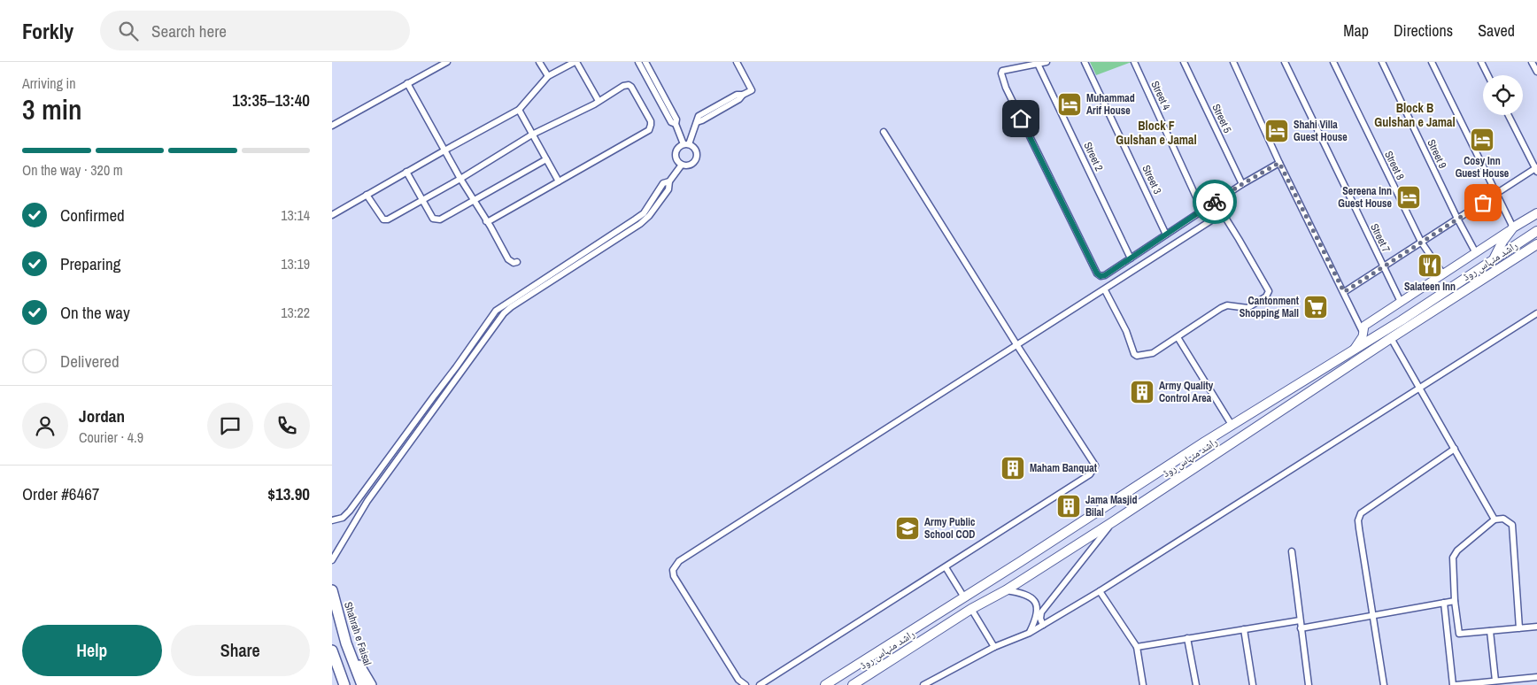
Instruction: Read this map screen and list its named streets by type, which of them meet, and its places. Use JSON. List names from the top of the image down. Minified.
{"streets":{"highway":["Shahrah e Faisal"],"main road":["راشد منہاس روڈ"],"street":["Street 4","Street 5","Street 9","Street 2","Street 8","Street 3","Street 7"]},"districts":["Block B Gulshan e Jamal","Block F Gulshan e Jamal"],"places":{"hotel":["Muhammad Arif House","Shahi Villa Guest House","Cosy Inn Guest House","Sereena Inn Guest House"],"restaurant":["Salateen Inn"],"supermarket":["Cantonment Shopping Mall"],"building":["Army Quality Control Area","Maham Banquat","Jama Masjid Bilal"],"school or university":["Army Public School COD"]},"page":{"header":"Forkly","search":"Search here","nav":["Map","Directions","Saved"],"heading":["3 min","Arriving in","13:35–13:40"],"panel":["Jordan","Courier · 4.9","Order #6467","$13.90"],"bar":"On the way · 320 m","list":[["Confirmed","13:14"],["Preparing","13:19"],["On the way","13:22"],"Delivered"],"buttons":["Help","Share"]}}
